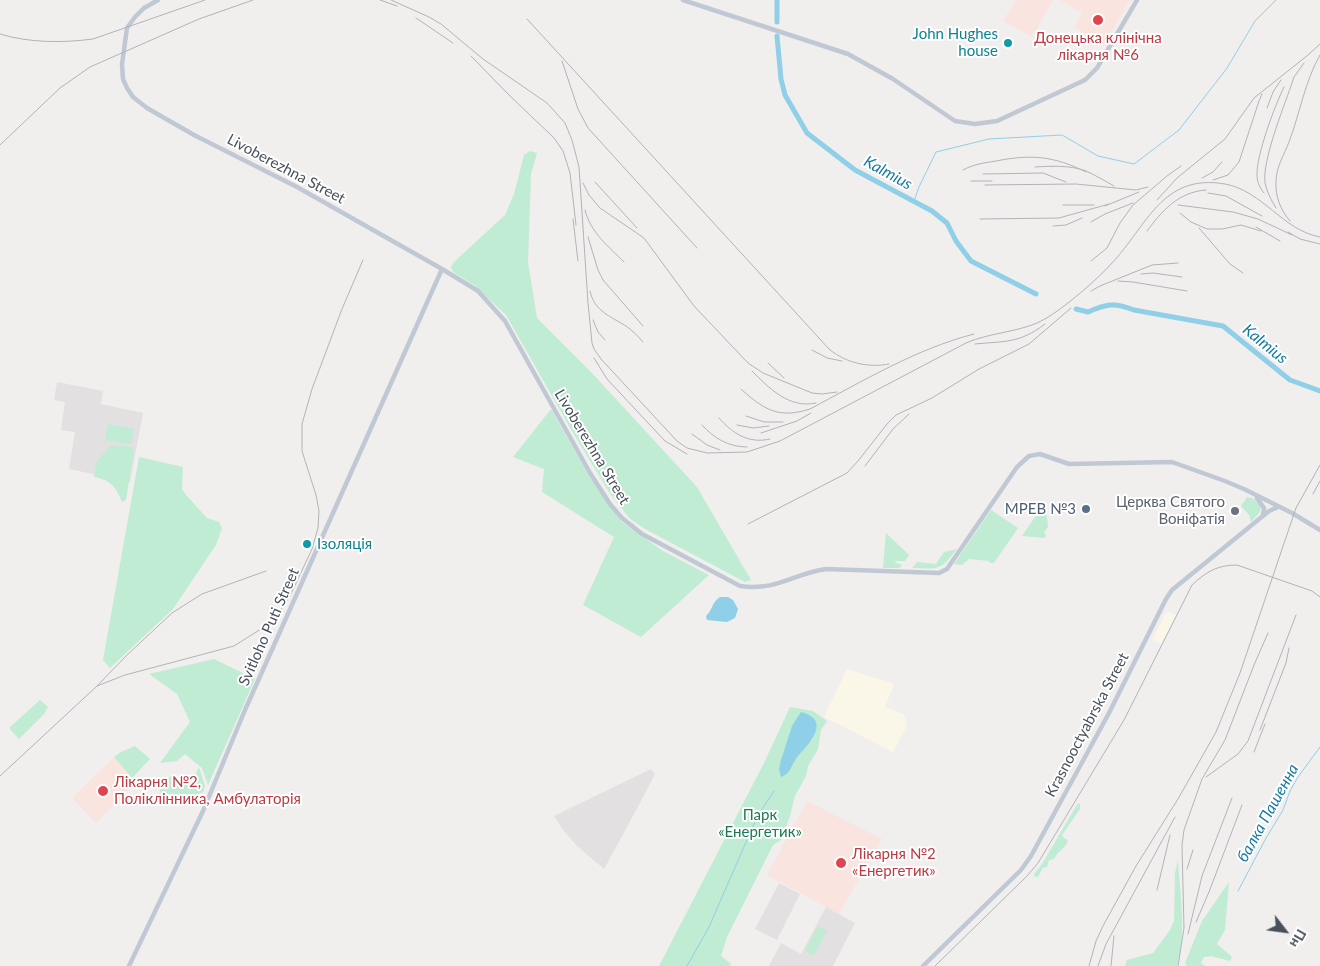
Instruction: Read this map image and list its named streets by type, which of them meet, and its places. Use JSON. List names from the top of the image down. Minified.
{"streets":{"main road":["Livoberezhna Street","Svitloho Puti Street","Krasnooctyabrska Street"]},"crossings":[["Livoberezhna Street","Svitloho Puti Street"],["Livoberezhna Street","Krasnooctyabrska Street"]],"water":["Kalmius","балка Пашенна"],"parks":["Парк «Енергетик»"],"places":["Донецька клінічна лікарня №6","John Hughes house","МРЕВ №3","Церква Святого Воніфатія","Ізоляція","Лікарня №2, Поліклінника, Амбулаторія","Лікарня №2 «Енергетик»"],"north":"bottom right"}
